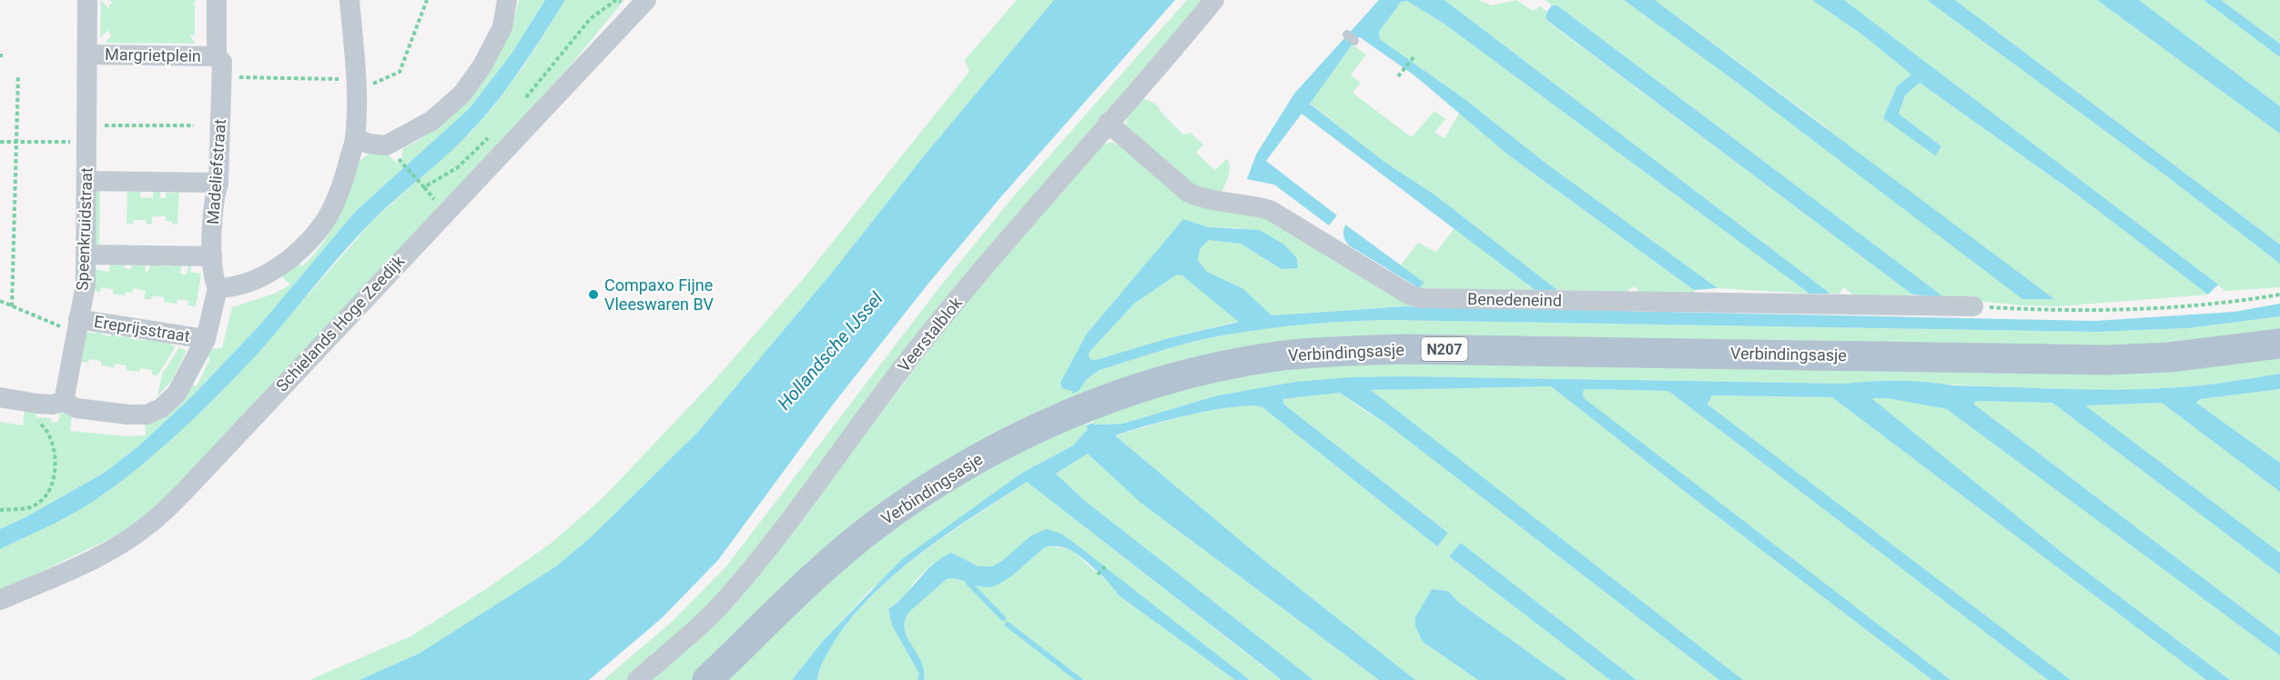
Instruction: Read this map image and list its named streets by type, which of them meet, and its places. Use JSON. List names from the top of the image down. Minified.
{"streets":{"main road":["N207","Verbindingsasje"],"street":["Margrietplein","Madeliefstraat","Speenkruidstraat","Benedeneind","Schielands Hoge Zeedijk","Ereprijsstraat","Veerstalblok"]},"crossings":[["Margrietplein","Madeliefstraat"],["Margrietplein","Speenkruidstraat"],["Speenkruidstraat","Ereprijsstraat"],["Benedeneind","Veerstalblok"]],"water":["Hollandsche IJssel"],"places":["Compaxo Fijne Vleeswaren BV"]}
